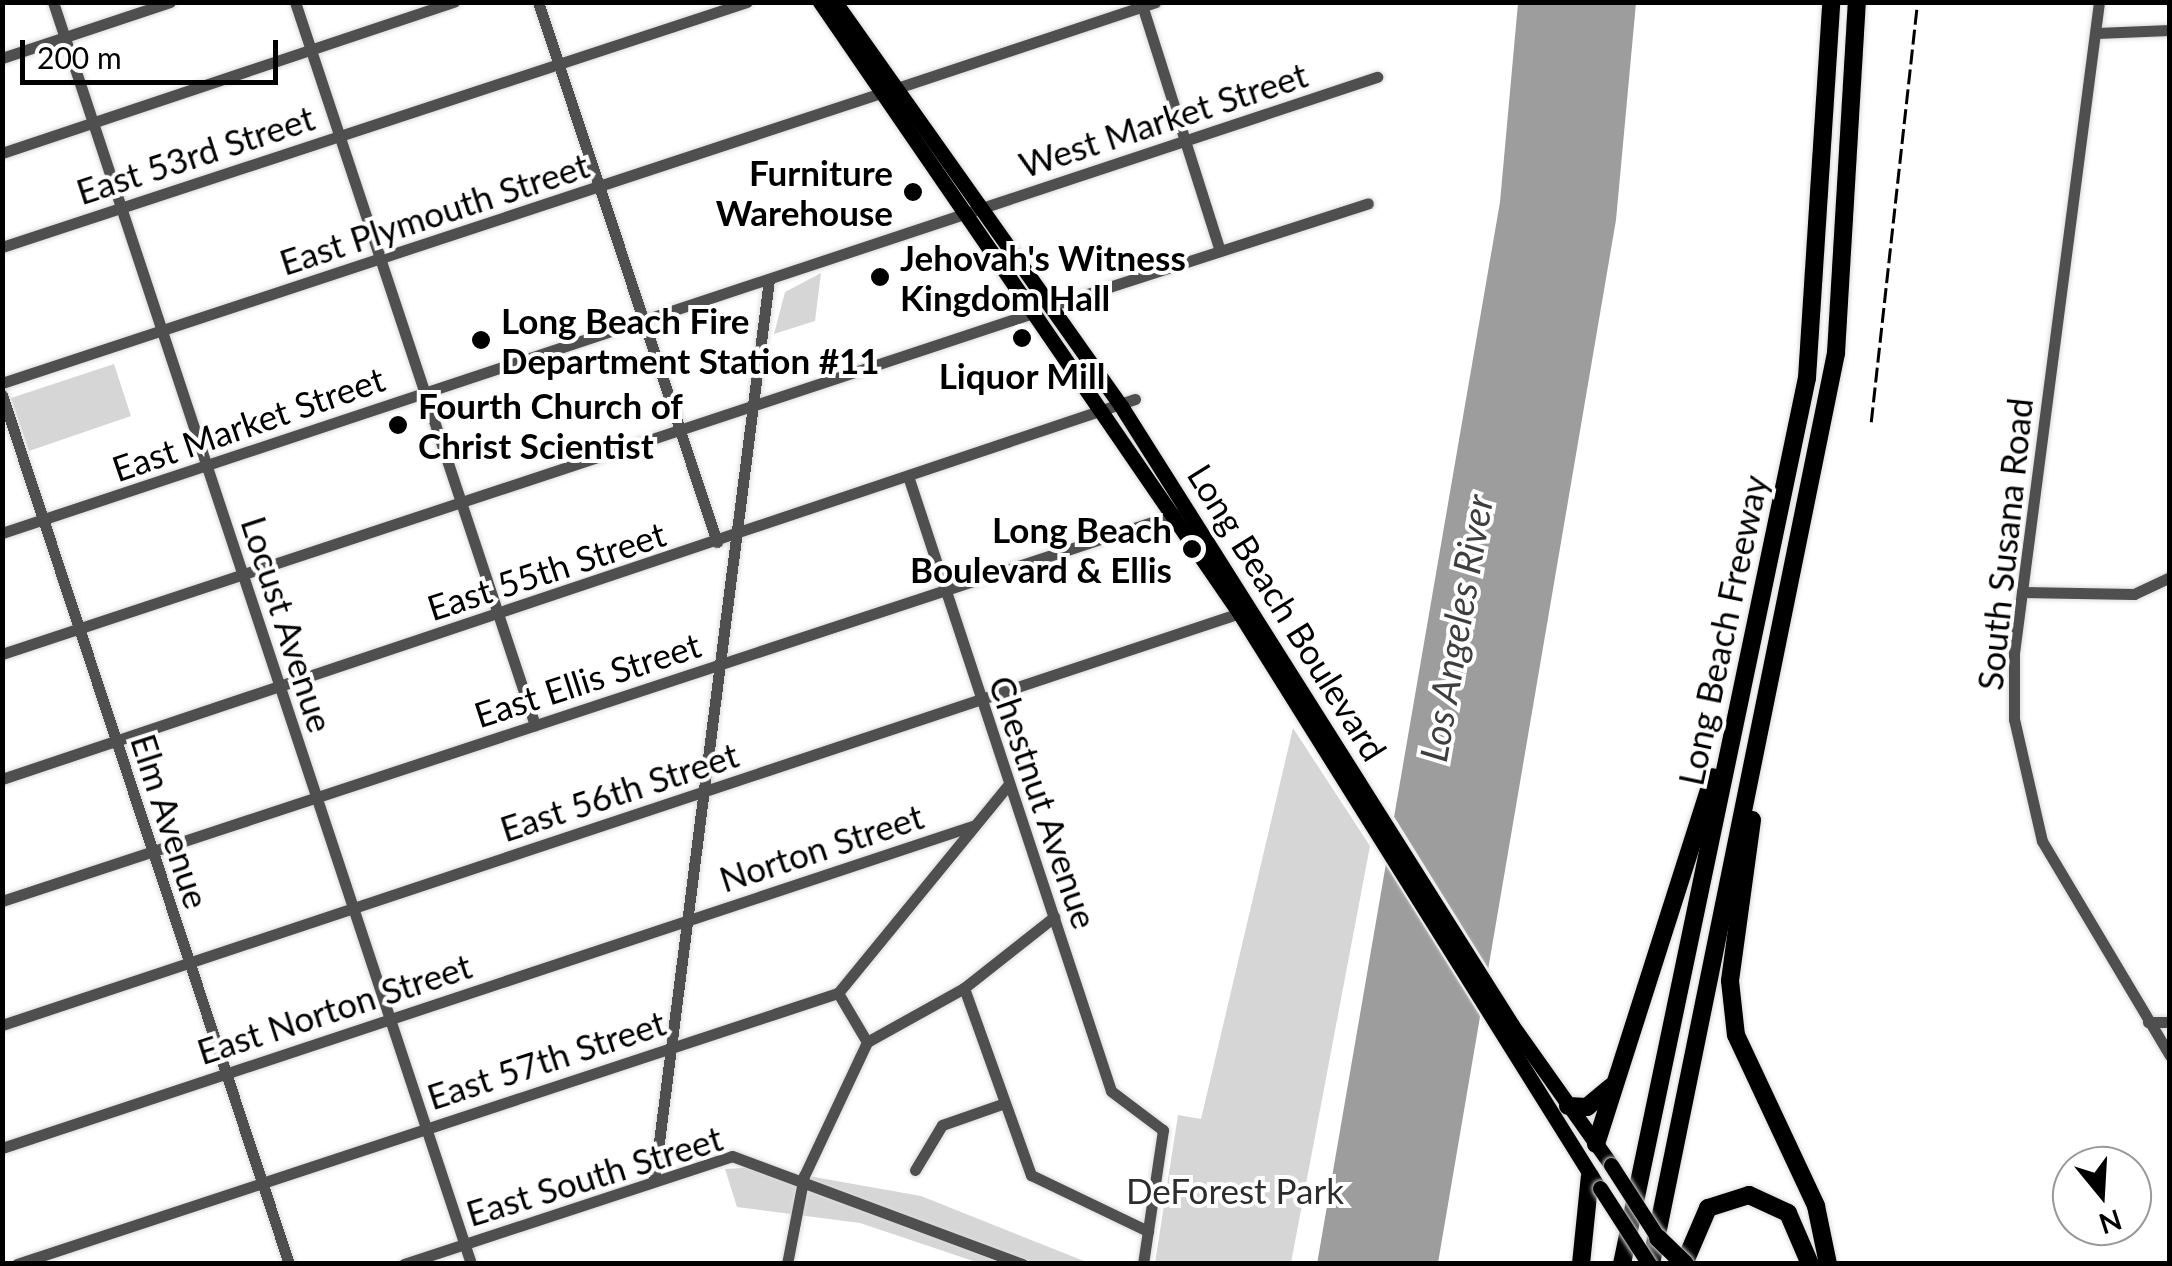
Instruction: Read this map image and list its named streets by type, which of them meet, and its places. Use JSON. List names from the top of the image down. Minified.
{"streets":{"highway":["Long Beach Freeway"],"main road":["Long Beach Boulevard"],"street":["West Market Street","East 53rd Street","East Plymouth Street","East Market Street","South Susana Road","East 55th Street","Locust Avenue","East Ellis Street","East 56th Street","Chestnut Avenue","Elm Avenue","Norton Street","East Norton Street","East 57th Street","East South Street"]},"crossings":[["West Market Street","East Market Street"],["West Market Street","Long Beach Boulevard"],["East 53rd Street","Locust Avenue"],["East Plymouth Street","Long Beach Boulevard"],["East Plymouth Street","Locust Avenue"],["East Market Street","Long Beach Boulevard"],["East Market Street","Locust Avenue"],["East Market Street","Elm Avenue"],["East 55th Street","Long Beach Boulevard"],["East 55th Street","Locust Avenue"],["East 55th Street","Chestnut Avenue"],["East 55th Street","Elm Avenue"],["Long Beach Boulevard","Long Beach Freeway"],["Long Beach Boulevard","East Ellis Street"],["Long Beach Boulevard","East 56th Street"],["Locust Avenue","East Ellis Street"],["Locust Avenue","East 56th Street"],["Locust Avenue","East Norton Street"],["Locust Avenue","East 57th Street"],["Locust Avenue","East South Street"],["East Ellis Street","Chestnut Avenue"],["East Ellis Street","Elm Avenue"],["East 56th Street","Chestnut Avenue"],["East 56th Street","Elm Avenue"],["Elm Avenue","East Norton Street"],["Elm Avenue","East 57th Street"],["Norton Street","East Norton Street"]],"water":["Los Angeles River"],"parks":["DeForest Park"],"places":["Furniture Warehouse","Jehovah's Witness Kingdom Hall","Liquor Mill","Long Beach Fire Department Station #11","Fourth Church of Christ Scientist","Long Beach Boulevard & Ellis"],"scale_bar":"200 m","north":"bottom"}
